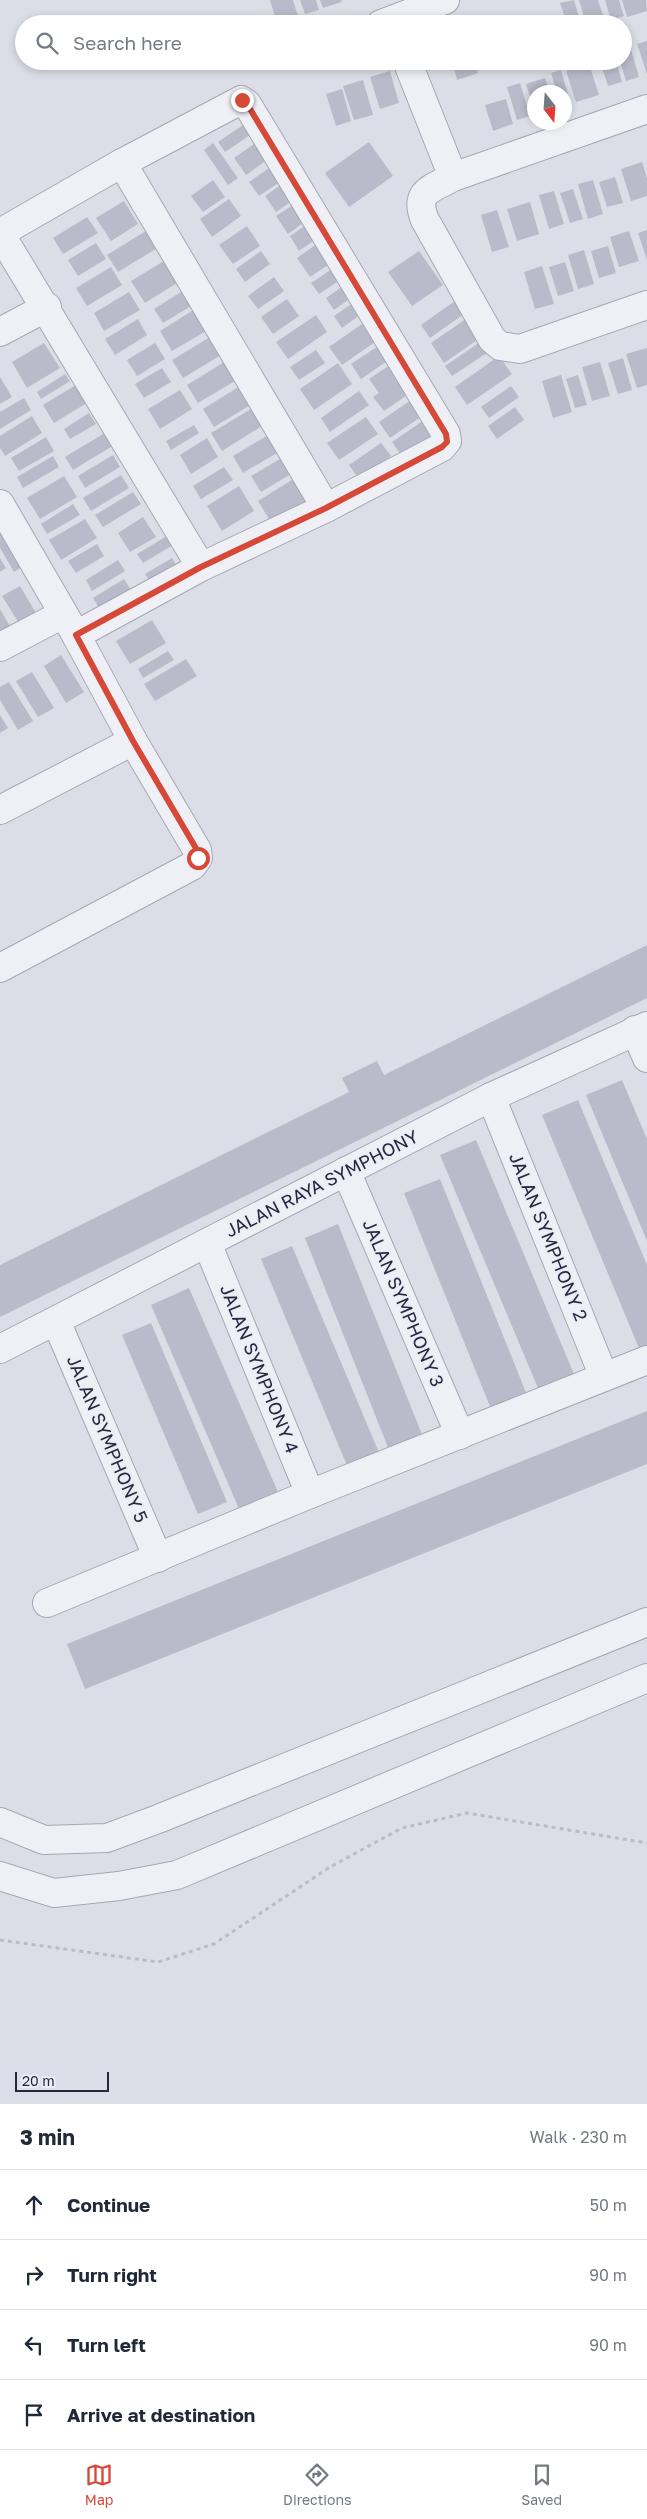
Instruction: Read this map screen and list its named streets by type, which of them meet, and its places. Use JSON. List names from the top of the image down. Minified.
{"streets":{"street":["JALAN RAYA SYMPHONY","JALAN SYMPHONY 2","JALAN SYMPHONY 3","JALAN SYMPHONY 4","JALAN SYMPHONY 5"]},"crossings":[["JALAN RAYA SYMPHONY","JALAN SYMPHONY 2"],["JALAN RAYA SYMPHONY","JALAN SYMPHONY 3"],["JALAN RAYA SYMPHONY","JALAN SYMPHONY 4"],["JALAN RAYA SYMPHONY","JALAN SYMPHONY 5"]],"scale_bar":"20 m","north":"bottom","page":{"search":"Search here","scale":"20 m","heading":["3 min","Walk · 230 m"],"list":[["Continue","50 m"],["Turn right","90 m"],["Turn left","90 m"],"Arrive at destination"],"nav":["Map","Directions","Saved"]}}
